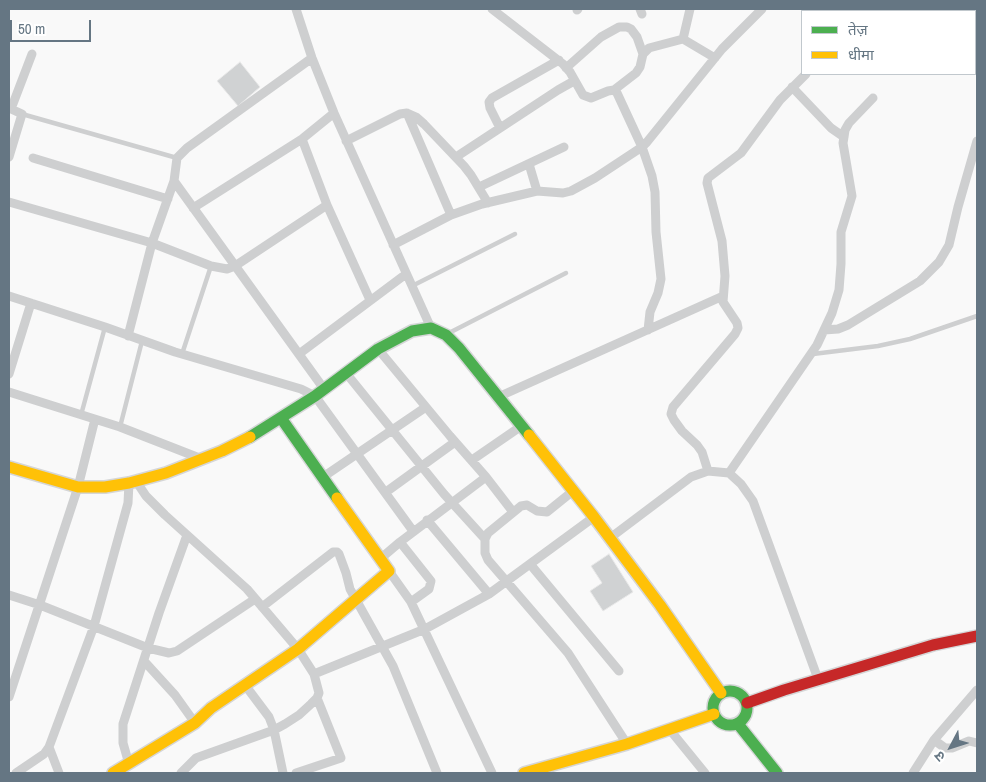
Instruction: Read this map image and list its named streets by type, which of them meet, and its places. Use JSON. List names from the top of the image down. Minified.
{"legend":["तेज़","धीमा"],"scale_bar":"50 m","north":"bottom left"}
